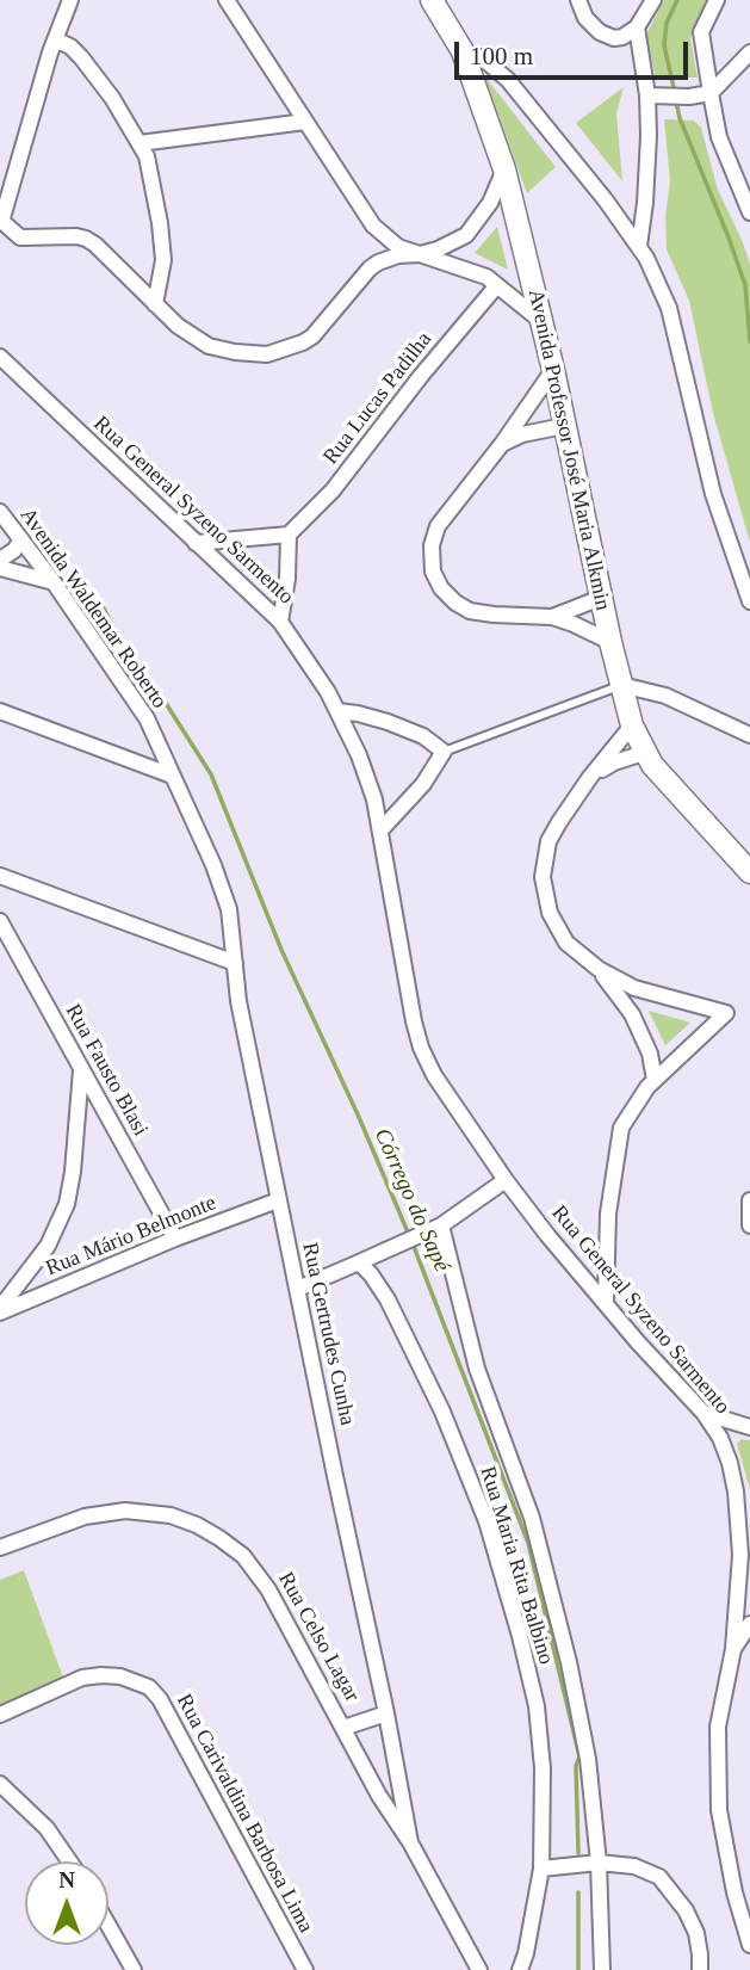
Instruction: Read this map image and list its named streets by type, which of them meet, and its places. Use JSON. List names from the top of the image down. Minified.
{"streets":{"street":["Rua Lucas Padilha","Avenida Professor José Maria Alkmin","Rua General Syzeno Sarmento","Avenida Waldemar Roberto","Rua Fausto Blasi","Rua Mário Belmonte","Rua Gertrudes Cunha","Rua Maria Rita Balbino","Rua Celso Lagar","Rua Carivaldina Barbosa Lima"]},"crossings":[["Avenida Waldemar Roberto","Rua Gertrudes Cunha"],["Rua Fausto Blasi","Rua Mário Belmonte"],["Rua Mário Belmonte","Rua Gertrudes Cunha"],["Rua Gertrudes Cunha","Rua Celso Lagar"]],"water":["Córrego do Sapé"],"scale_bar":"100 m","north":"top"}
